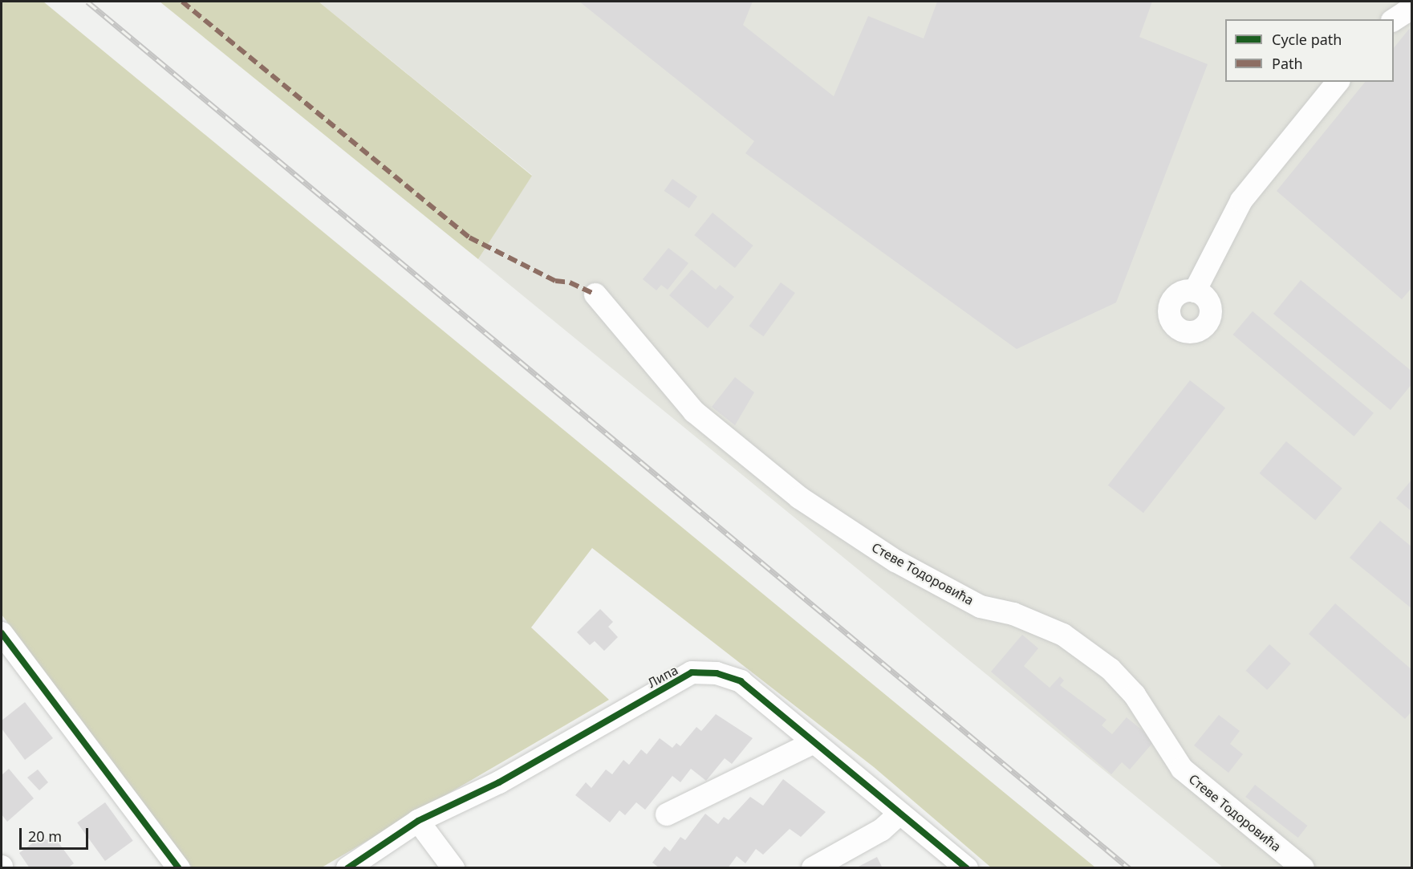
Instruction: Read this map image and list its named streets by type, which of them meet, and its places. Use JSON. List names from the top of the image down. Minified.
{"streets":{"street":["Стеве Тодоровића","Липа"]},"legend":["Cycle path","Path"],"scale_bar":"20 m"}
